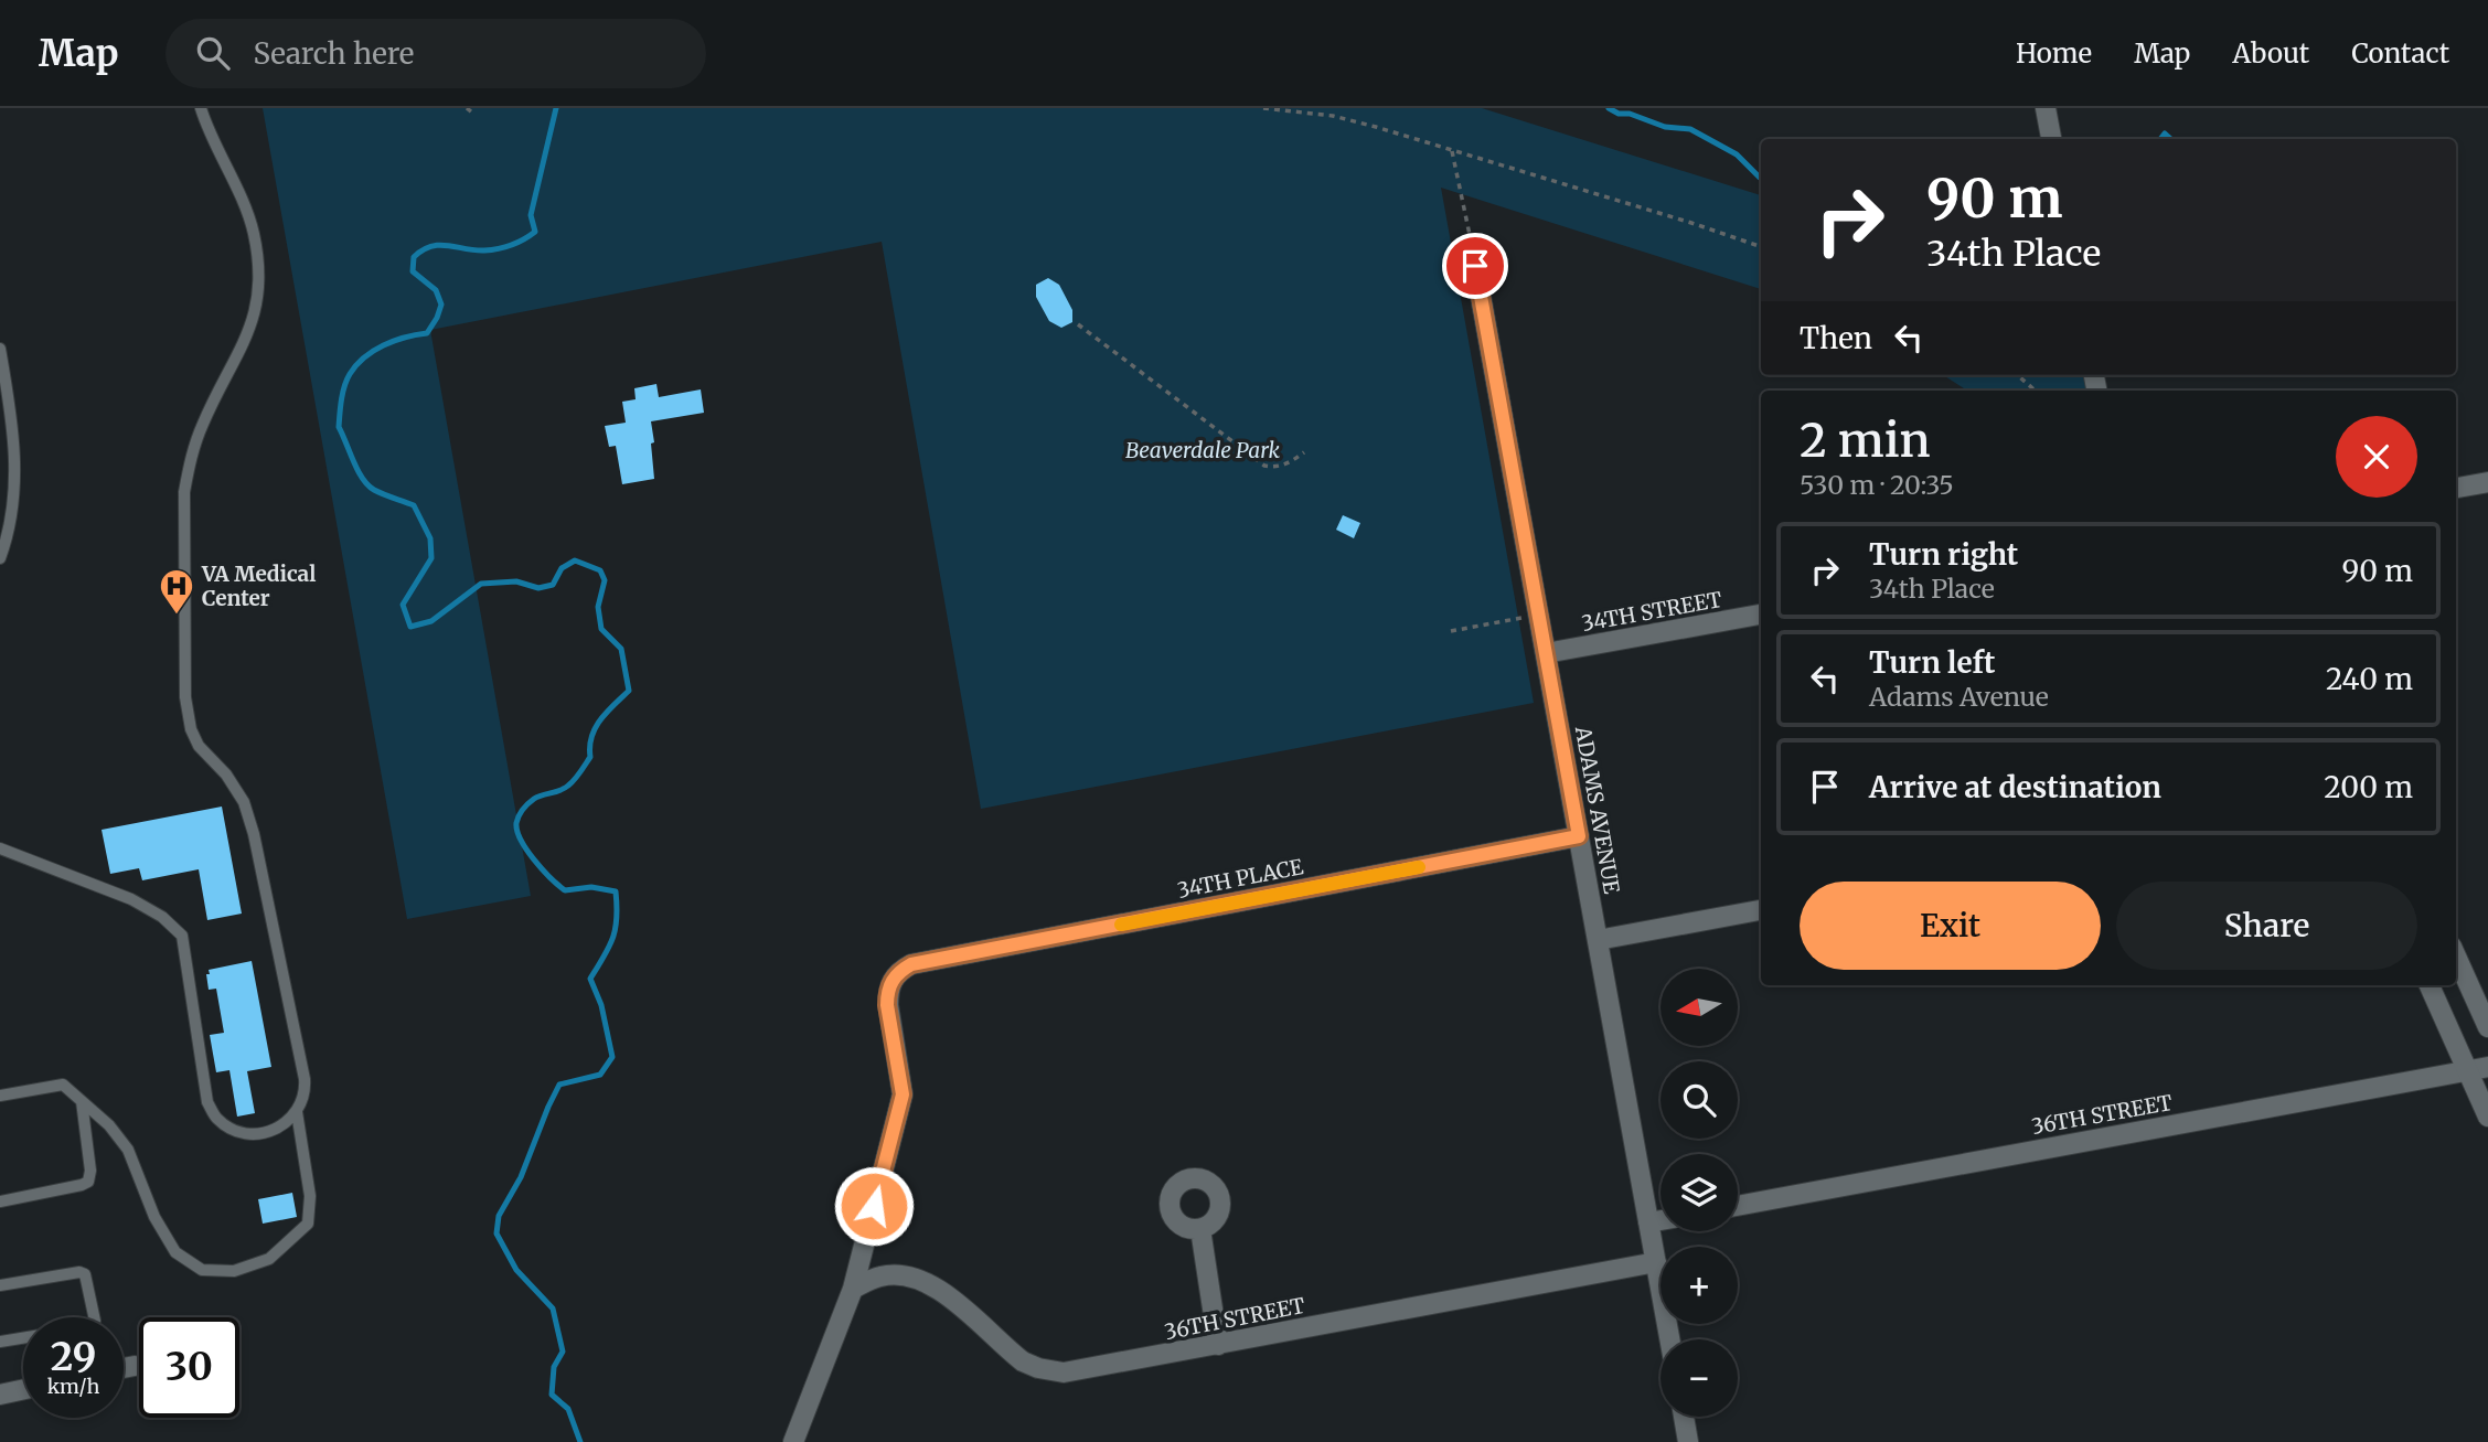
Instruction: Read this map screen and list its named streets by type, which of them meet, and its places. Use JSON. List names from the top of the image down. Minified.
{"streets":{"street":["34TH STREET","ADAMS AVENUE","34TH PLACE","36TH STREET"]},"crossings":[["34TH STREET","ADAMS AVENUE"],["ADAMS AVENUE","34TH PLACE"],["ADAMS AVENUE","36TH STREET"],["34TH PLACE","36TH STREET"]],"parks":["Beaverdale Park"],"places":{"hospital":["VA Medical Center"]},"north":"left","page":{"header":"Map","search":"Search here","nav":["Home","Map","About","Contact"],"turn":["90 m","34th Place"],"then":"Then","heading":["2 min","530 m · 20:35"],"list":[{"name":"Turn right","note":"34th Place","value":"90 m"},{"name":"Turn left","note":"Adams Avenue","value":"240 m"},{"name":"Arrive at destination","value":"200 m"}],"buttons":["Exit","Share"],"map_buttons":["+","−"],"speed":"29 km/h","limit":"30"}}
